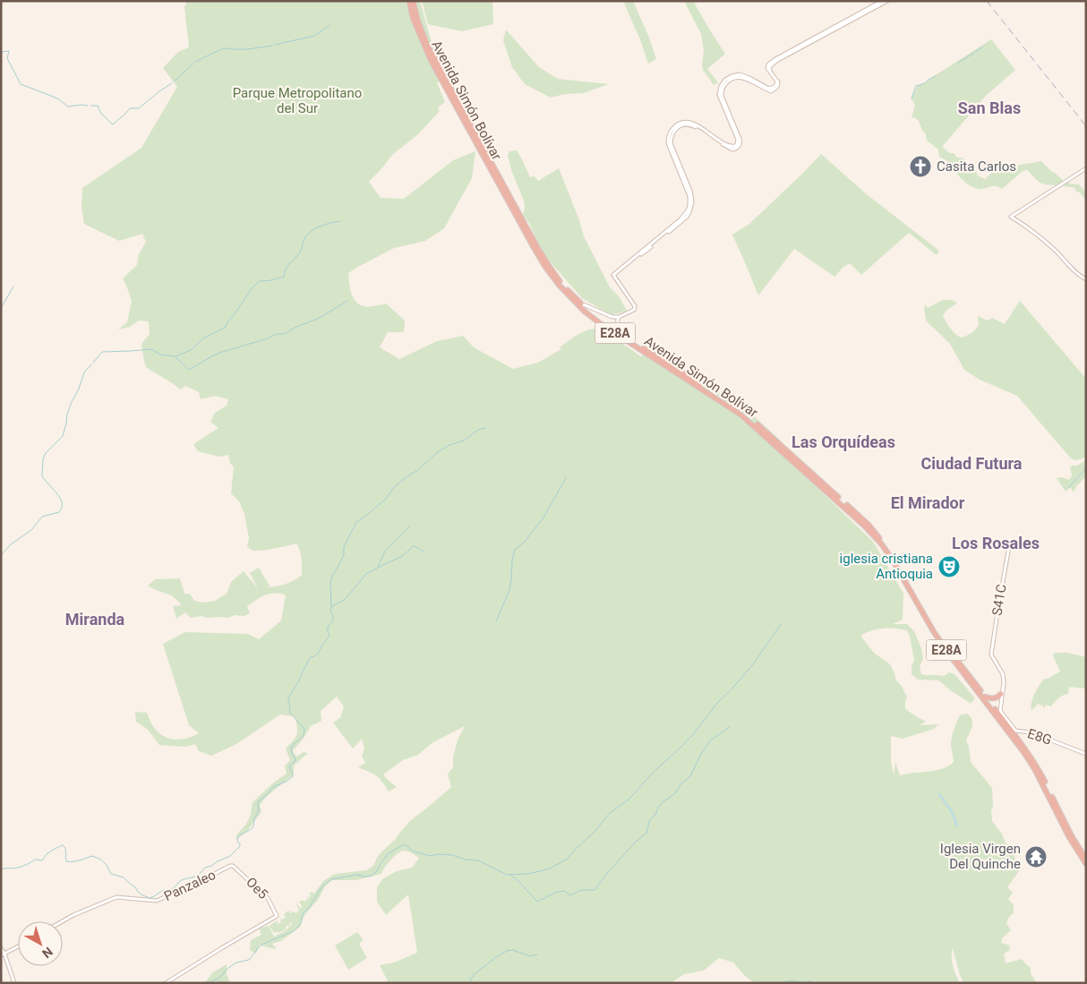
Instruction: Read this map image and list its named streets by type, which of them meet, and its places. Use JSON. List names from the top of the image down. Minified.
{"streets":{"highway":["Avenida Simón Bolívar","E28A"],"street":["S41C","E8G","Panzaleo","Oe5"]},"crossings":[["S41C","E8G"],["Panzaleo","Oe5"]],"districts":["San Blas","Las Orquídeas","Ciudad Futura","El Mirador","Los Rosales","Miranda"],"parks":["Parque Metropolitano del Sur"],"places":{"church":["Casita Carlos"],"theatre":["iglesia cristiana Antioquia"],"temple":["Iglesia Virgen Del Quinche"]},"north":"bottom right"}
